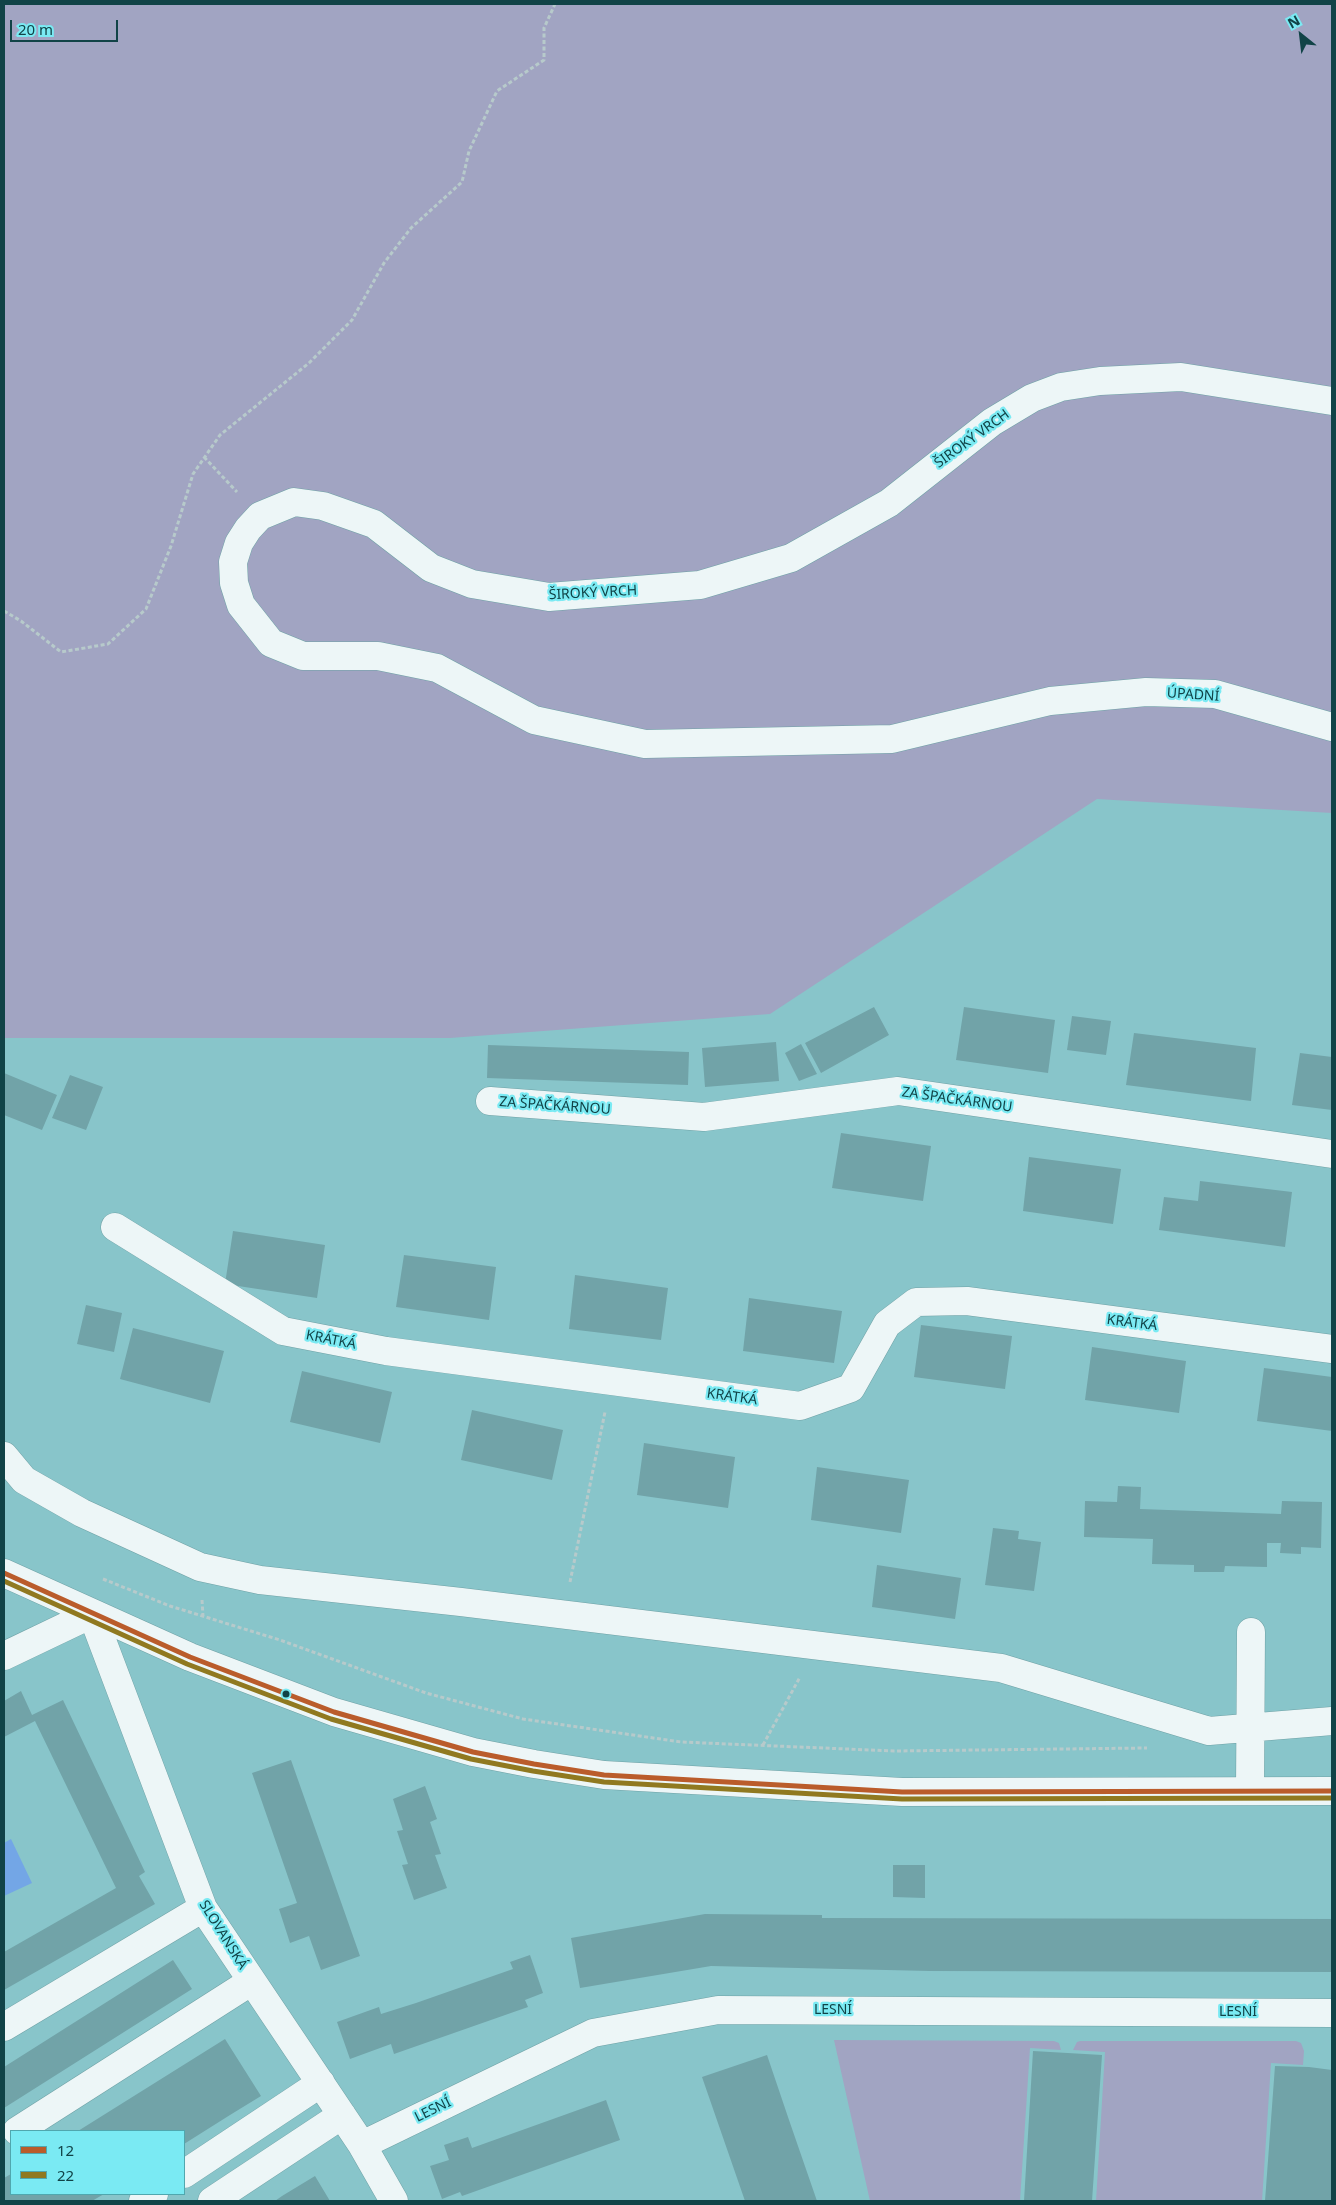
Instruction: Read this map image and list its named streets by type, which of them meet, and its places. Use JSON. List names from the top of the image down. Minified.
{"streets":{"street":["ŠIROKÝ VRCH","ÚPADNÍ","ZA ŠPAČKÁRNOU","KRÁTKÁ","SLOVANSKÁ","LESNÍ"]},"crossings":[["ŠIROKÝ VRCH","ÚPADNÍ"],["SLOVANSKÁ","LESNÍ"]],"lines":["transit line 12","transit line 22"],"legend":["12","22"],"scale_bar":"20 m","north":"top left"}
